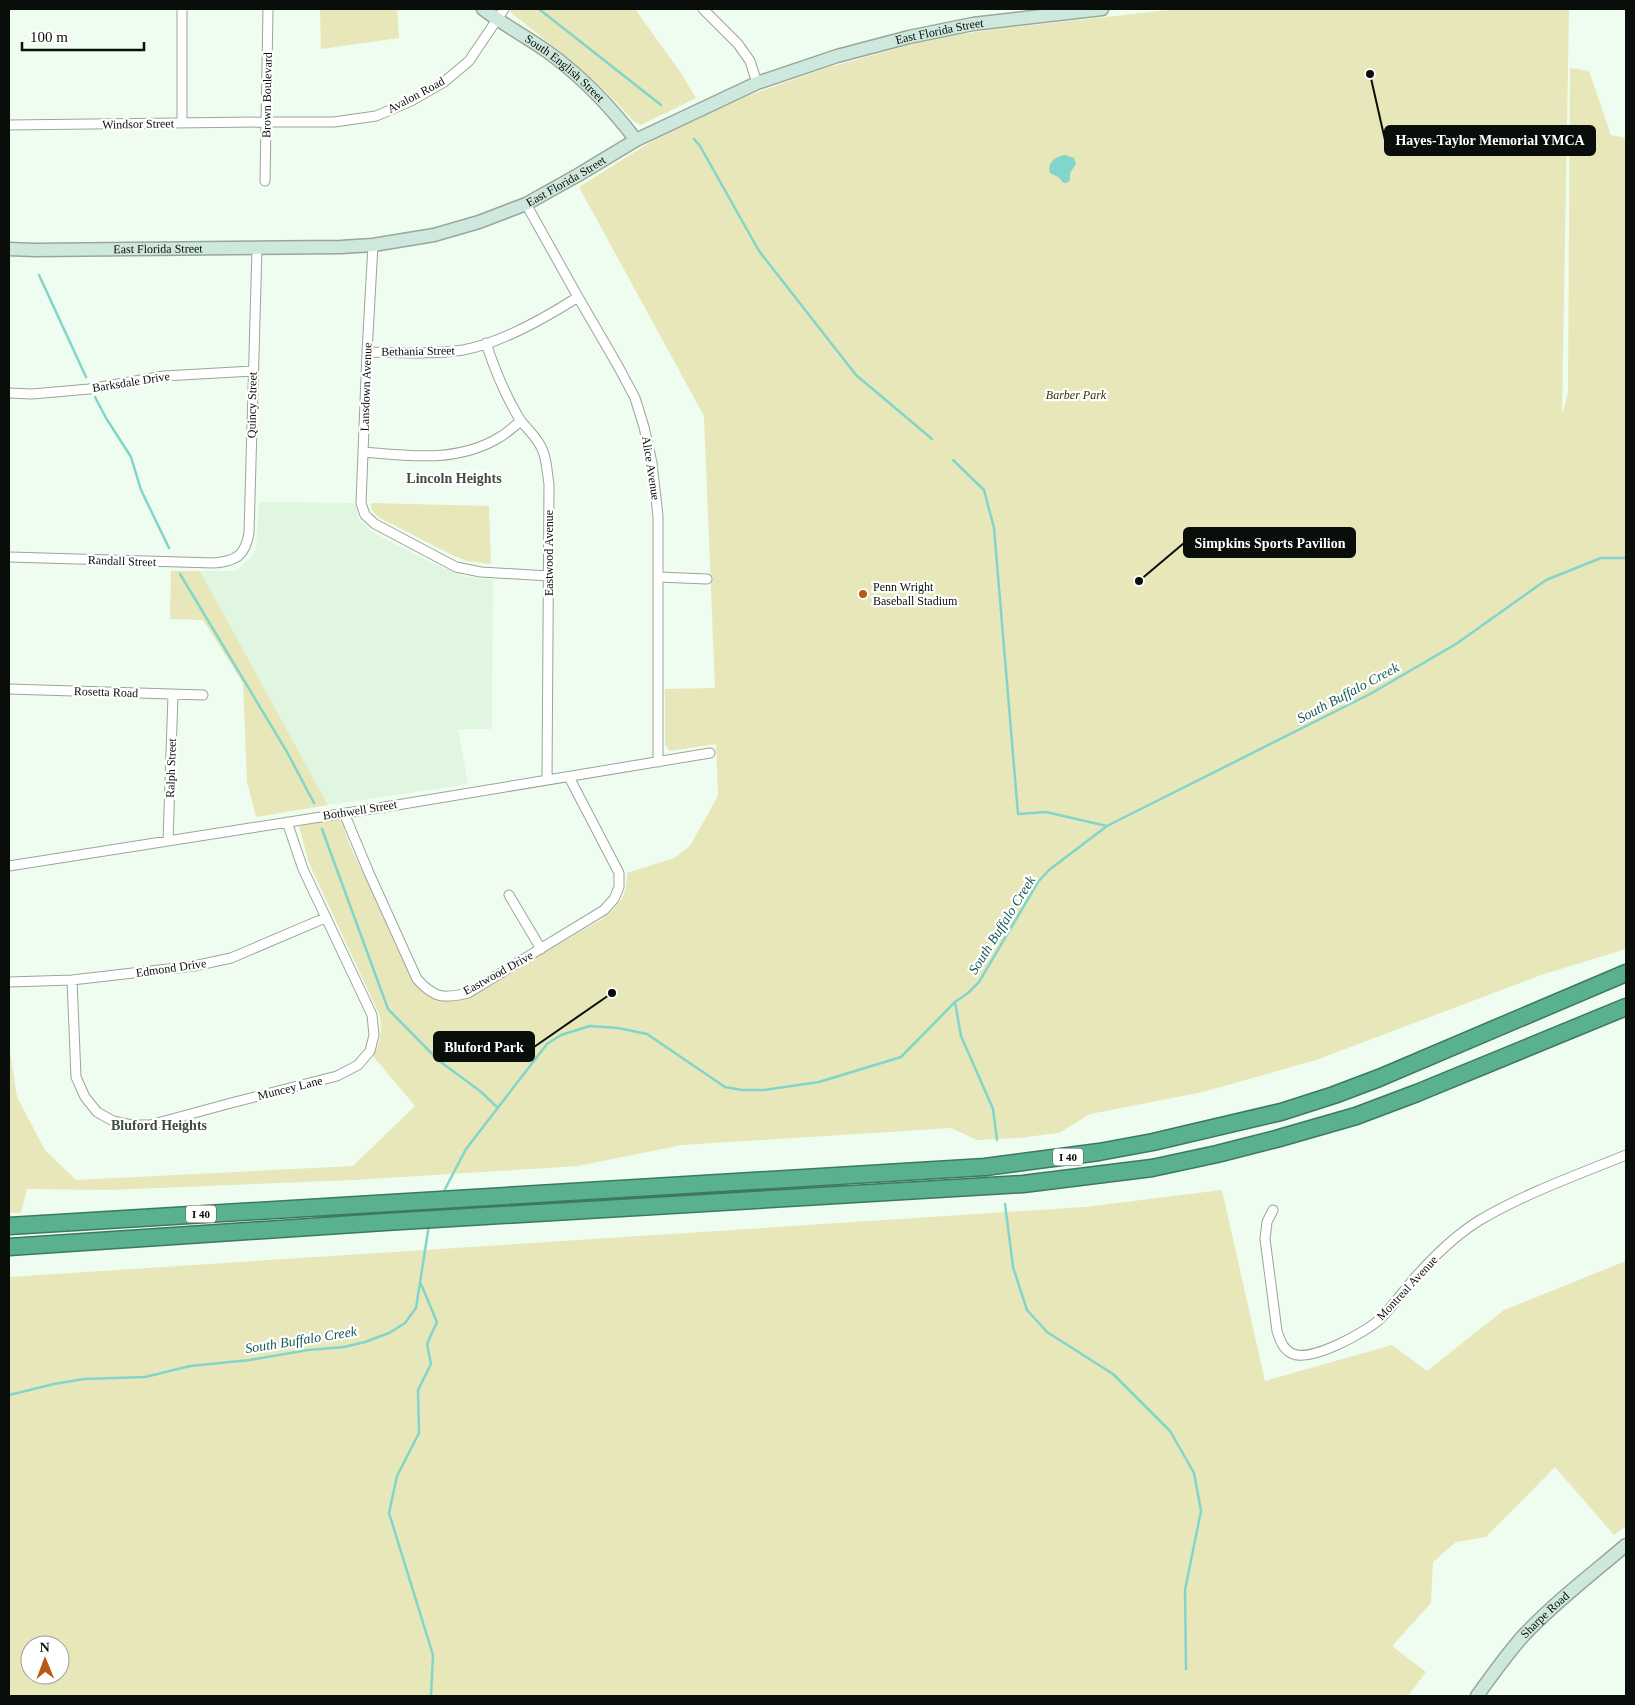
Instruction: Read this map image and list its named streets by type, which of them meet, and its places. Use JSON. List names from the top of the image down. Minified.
{"streets":{"highway":["I 40"],"main road":["East Florida Street","South English Street","Sharpe Road"],"street":["Brown Boulevard","Avalon Road","Windsor Street","Bethania Street","Barksdale Drive","Lansdown Avenue","Quincy Street","Alice Avenue","Eastwood Avenue","Randall Street","Rosetta Road","Ralph Street","Bothwell Street","Edmond Drive","Eastwood Drive","Muncey Lane","Montreal Avenue"]},"crossings":[["East Florida Street","South English Street"],["East Florida Street","Lansdown Avenue"],["East Florida Street","Quincy Street"],["East Florida Street","Alice Avenue"],["South English Street","Avalon Road"],["Brown Boulevard","Avalon Road"],["Brown Boulevard","Windsor Street"],["Avalon Road","Windsor Street"],["Bethania Street","Lansdown Avenue"],["Bethania Street","Alice Avenue"],["Bethania Street","Eastwood Avenue"],["Barksdale Drive","Quincy Street"],["Lansdown Avenue","Eastwood Avenue"],["Quincy Street","Randall Street"],["Alice Avenue","Bothwell Street"],["Eastwood Avenue","Bothwell Street"],["Rosetta Road","Ralph Street"],["Ralph Street","Bothwell Street"],["Bothwell Street","Eastwood Drive"],["Bothwell Street","Muncey Lane"],["Edmond Drive","Muncey Lane"]],"districts":["Lincoln Heights","Bluford Heights"],"water":["South Buffalo Creek"],"parks":["Barber Park"],"places":["Hayes-Taylor Memorial YMCA","Simpkins Sports Pavilion","Penn Wright Baseball Stadium","Bluford Park"],"scale_bar":"100 m","north":"top"}
